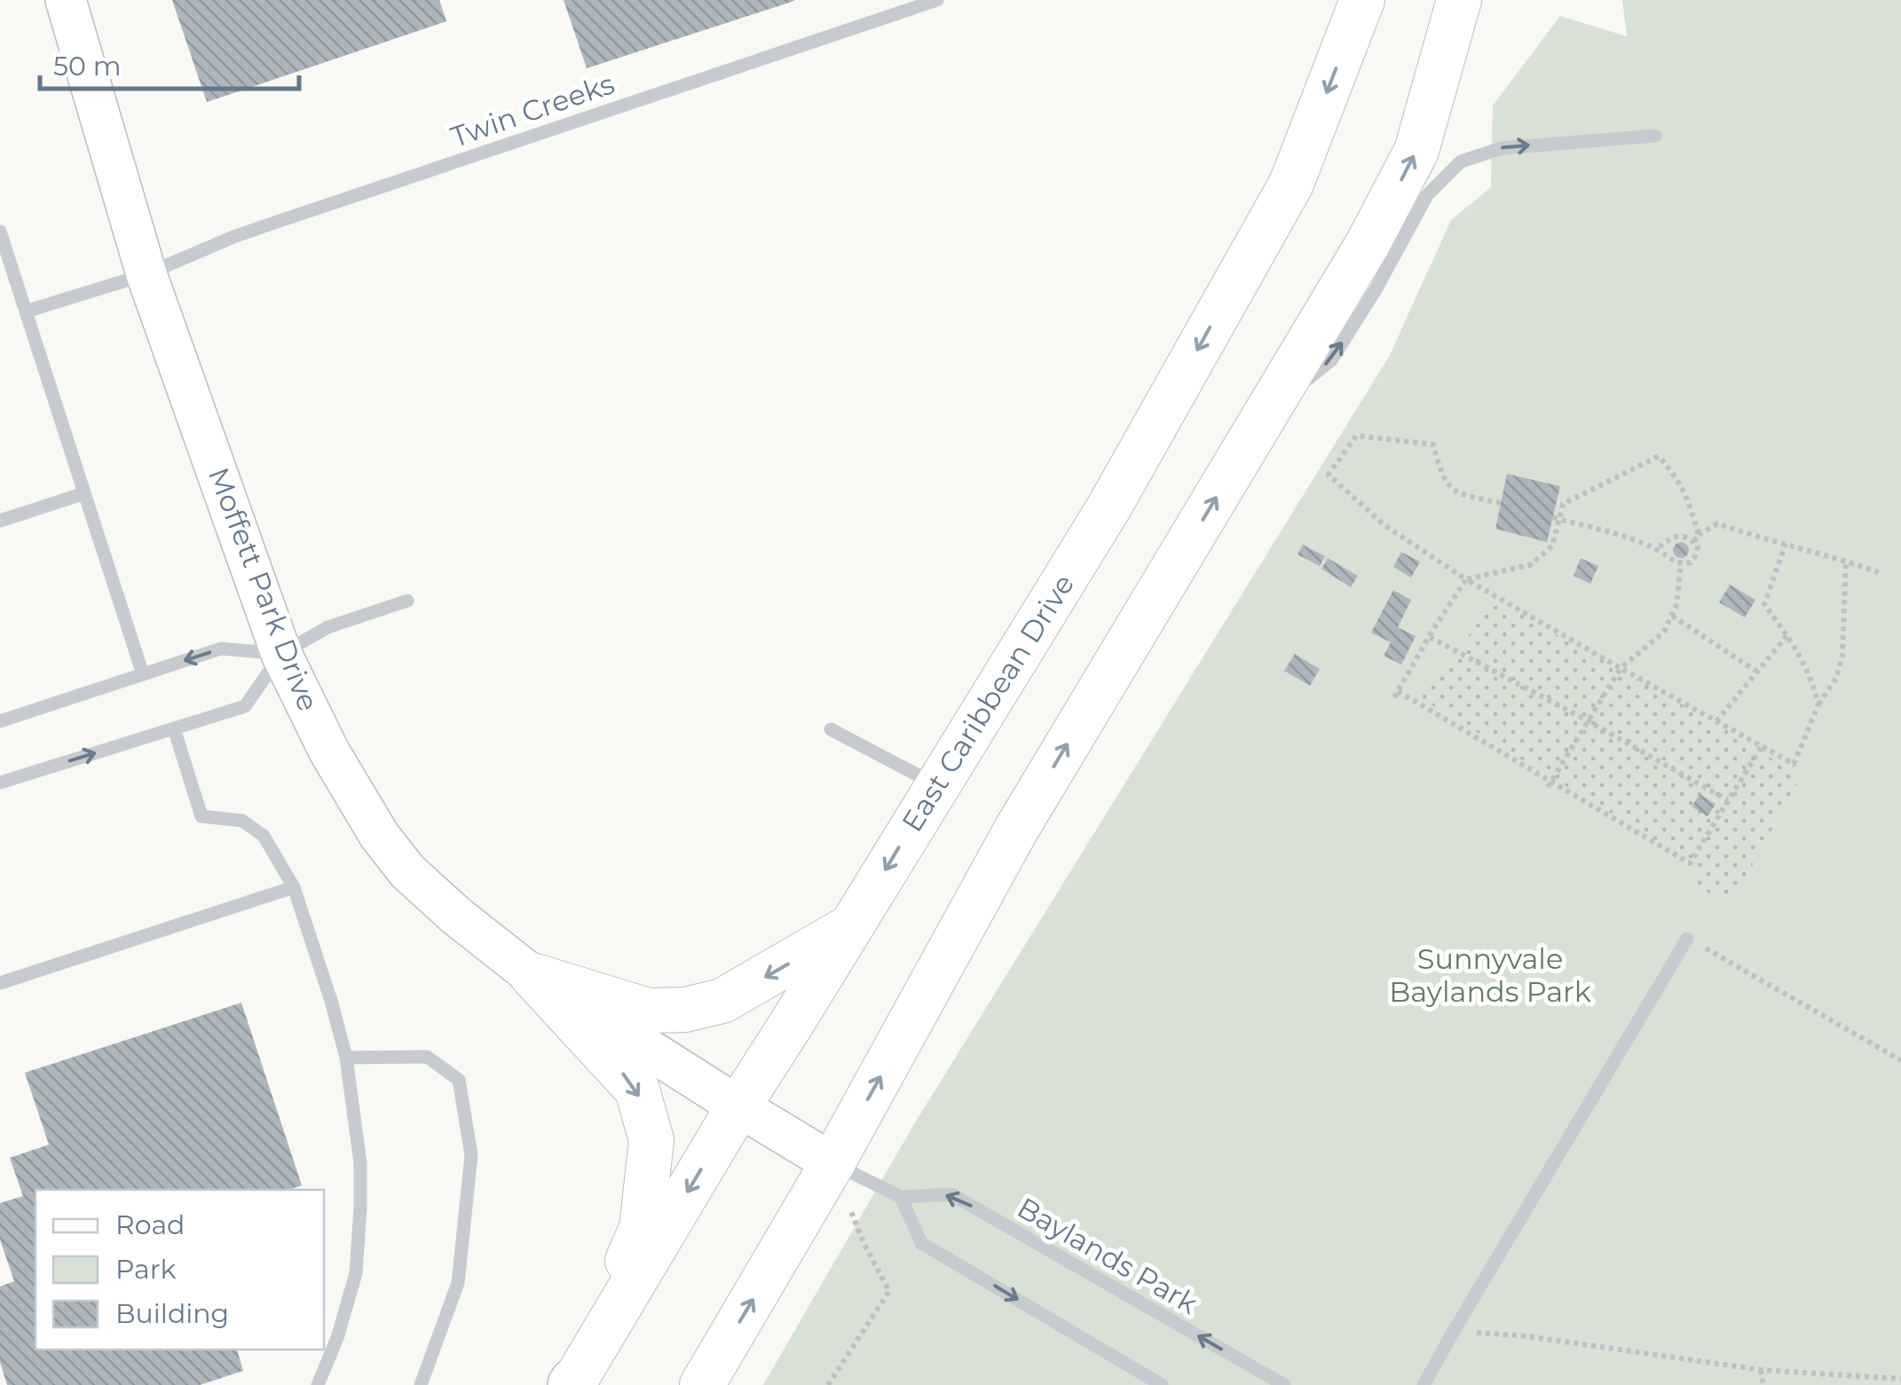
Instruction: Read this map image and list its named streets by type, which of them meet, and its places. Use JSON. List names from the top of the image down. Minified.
{"streets":{"main road":["East Caribbean Drive"],"street":["Moffett Park Drive"],"lane":["Twin Creeks","Baylands Park"]},"crossings":[["Twin Creeks","Moffett Park Drive"],["Moffett Park Drive","East Caribbean Drive"],["Moffett Park Drive","Baylands Park"]],"parks":["Sunnyvale Baylands Park"],"legend":["Road","Park","Building"],"scale_bar":"50 m"}
